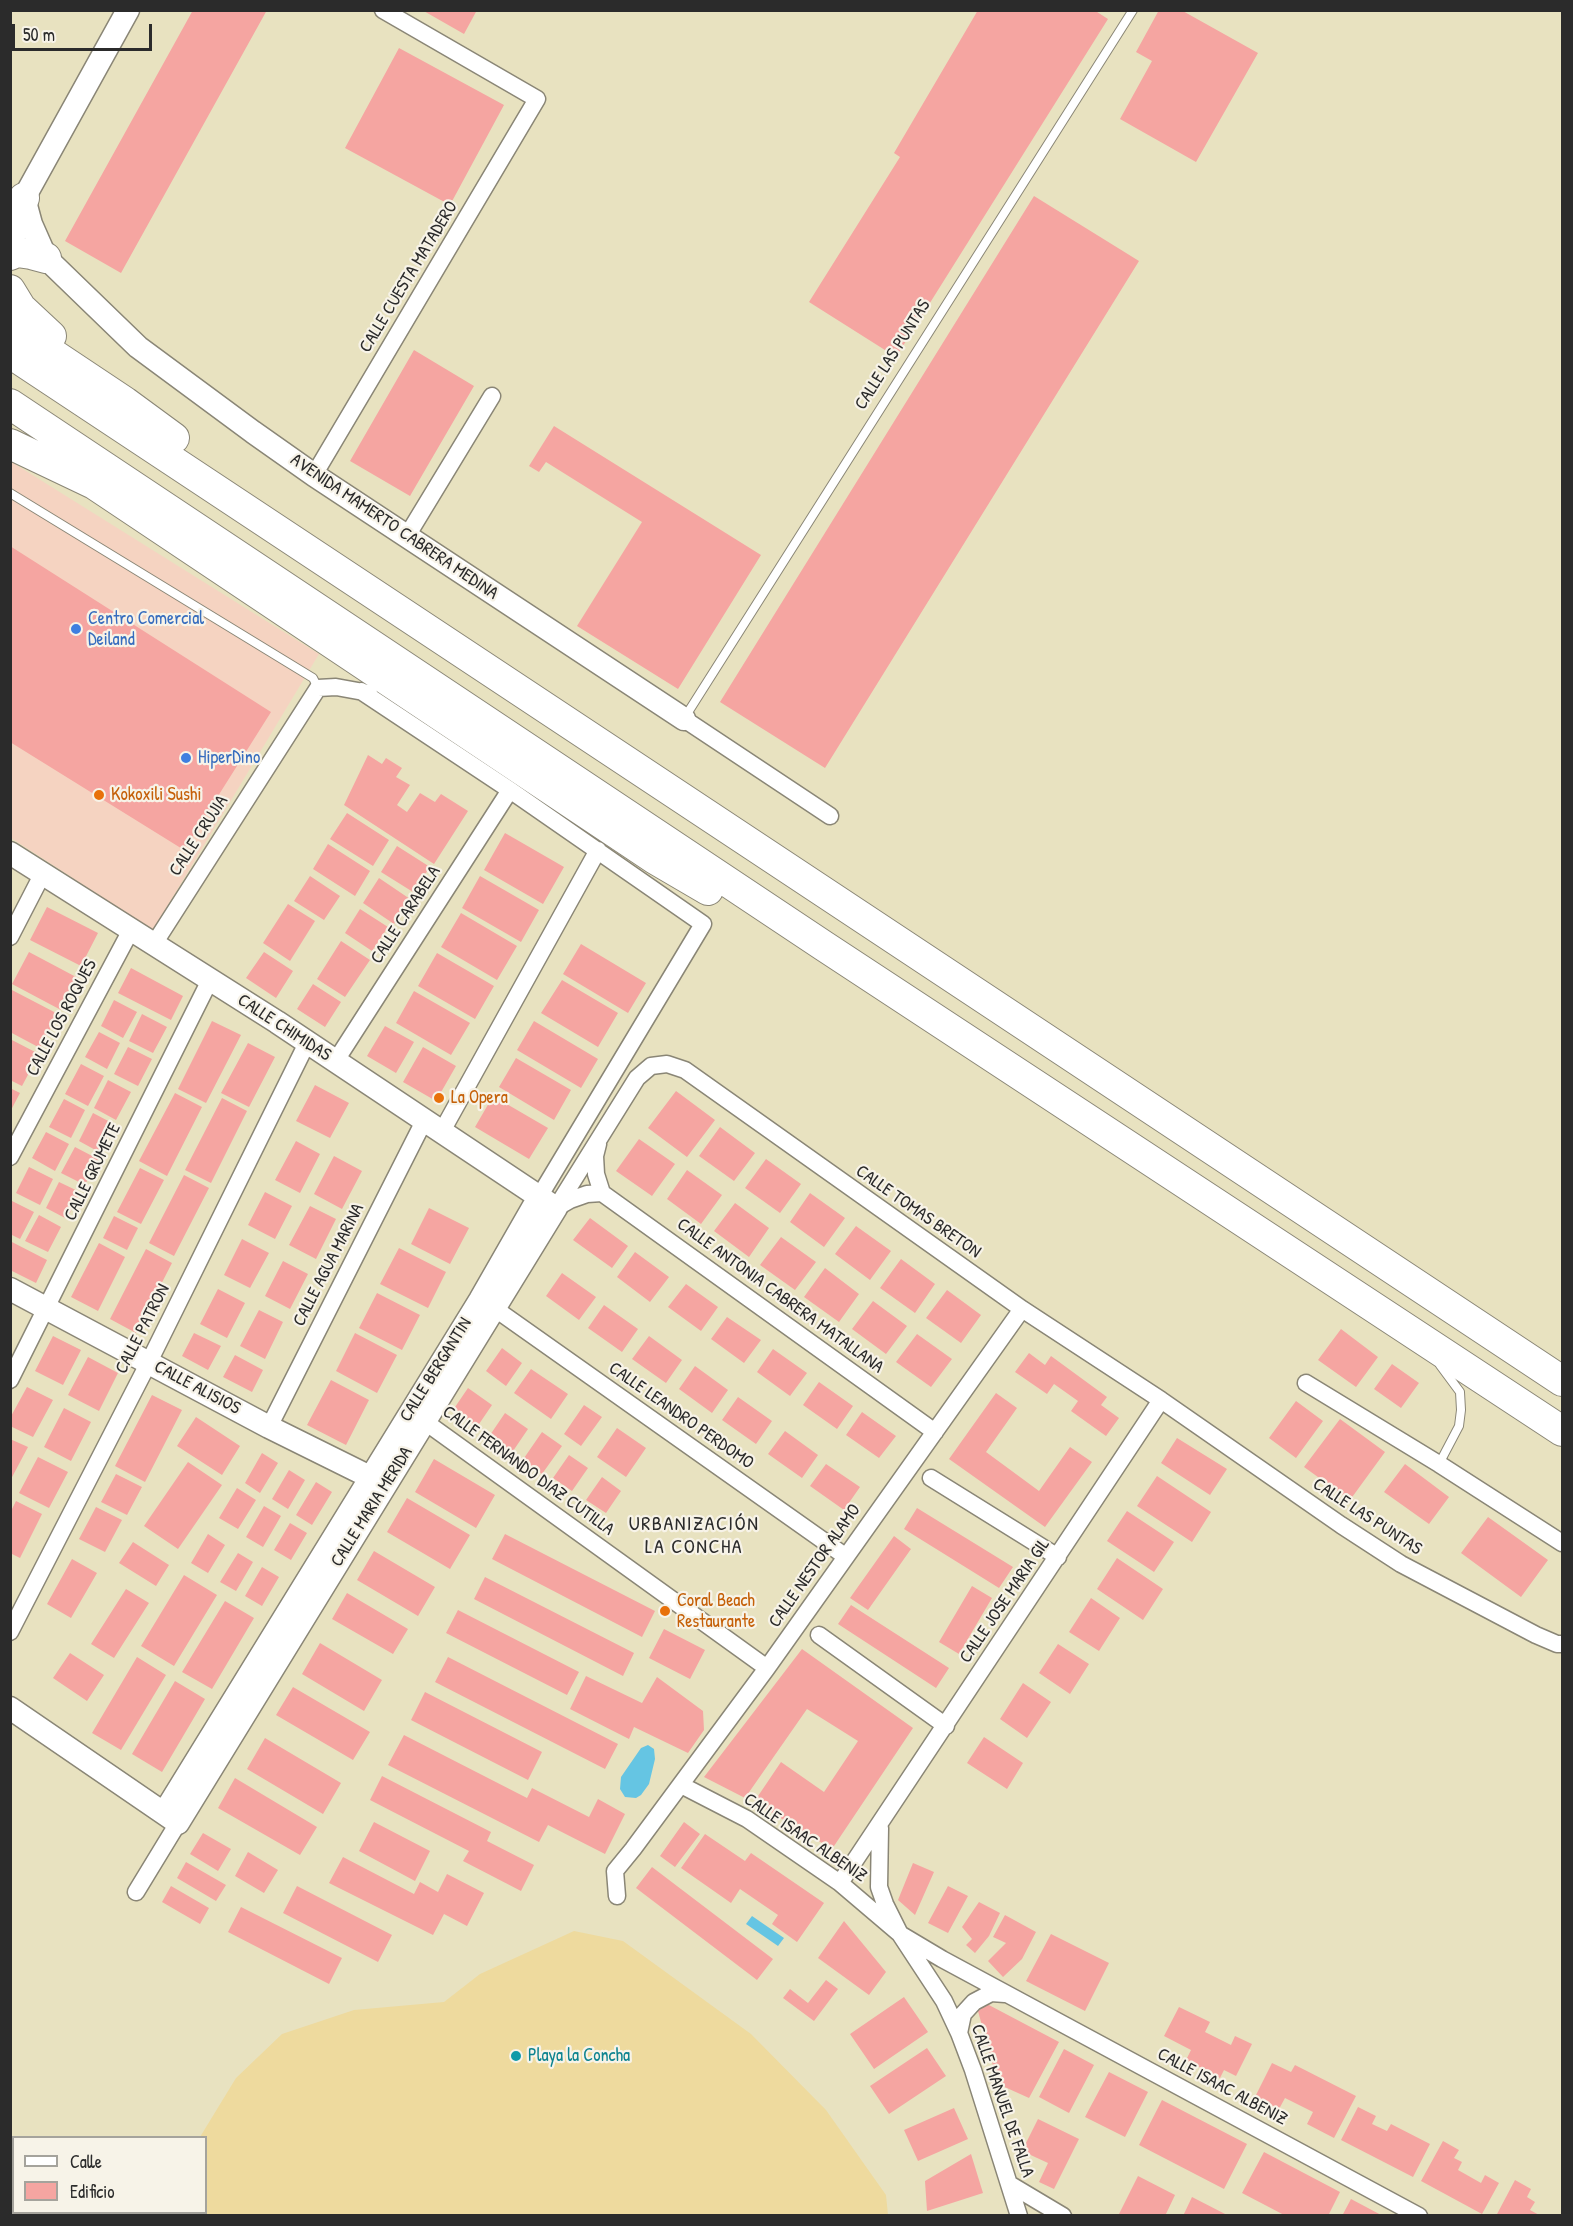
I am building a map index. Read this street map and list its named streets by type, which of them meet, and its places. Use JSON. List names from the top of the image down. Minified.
{"streets":{"street":["CALLE CUESTA MATADERO","CALLE LAS PUNTAS","AVENIDA MAMERTO CABRERA MEDINA","CALLE CRUJIA","CALLE CARABELA","CALLE LOS ROQUES","CALLE CHIMIDAS","CALLE GRUMETE","CALLE TOMAS BRETON","CALLE AGUA MARINA","CALLE ANTONIA CABRERA MATALLANA","CALLE PATRON","CALLE BERGANTIN","CALLE ALISIOS","CALLE LEANDRO PERDOMO","CALLE FERNANDO DIAZ CUTILLA","CALLE NESTOR ALAMO","CALLE JOSE MARIA GIL","CALLE ISAAC ALBENIZ","CALLE MANUEL DE FALLA"]},"crossings":[["CALLE CUESTA MATADERO","AVENIDA MAMERTO CABRERA MEDINA"],["CALLE LAS PUNTAS","AVENIDA MAMERTO CABRERA MEDINA"],["CALLE LAS PUNTAS","CALLE TOMAS BRETON"],["CALLE LAS PUNTAS","CALLE JOSE MARIA GIL"],["CALLE CRUJIA","CALLE CHIMIDAS"],["CALLE CARABELA","CALLE CHIMIDAS"],["CALLE LOS ROQUES","CALLE CHIMIDAS"],["CALLE CHIMIDAS","CALLE GRUMETE"],["CALLE CHIMIDAS","CALLE AGUA MARINA"],["CALLE CHIMIDAS","CALLE PATRON"],["CALLE CHIMIDAS","CALLE BERGANTIN"],["CALLE GRUMETE","CALLE ALISIOS"],["CALLE TOMAS BRETON","CALLE NESTOR ALAMO"],["CALLE TOMAS BRETON","CALLE JOSE MARIA GIL"],["CALLE AGUA MARINA","CALLE BERGANTIN"],["CALLE AGUA MARINA","CALLE ALISIOS"],["CALLE ANTONIA CABRERA MATALLANA","CALLE NESTOR ALAMO"],["CALLE PATRON","CALLE ALISIOS"],["CALLE BERGANTIN","CALLE ALISIOS"],["CALLE BERGANTIN","CALLE FERNANDO DIAZ CUTILLA"],["CALLE LEANDRO PERDOMO","CALLE NESTOR ALAMO"],["CALLE FERNANDO DIAZ CUTILLA","CALLE NESTOR ALAMO"],["CALLE NESTOR ALAMO","CALLE ISAAC ALBENIZ"],["CALLE JOSE MARIA GIL","CALLE ISAAC ALBENIZ"],["CALLE ISAAC ALBENIZ","CALLE MANUEL DE FALLA"]],"districts":["URBANIZACIÓN LA CONCHA"],"places":["Centro Comercial Deiland","HiperDino","Kokoxili Sushi","La Opera","Coral Beach Restaurante","Playa la Concha"],"legend":["Calle","Edificio"],"scale_bar":"50 m"}
